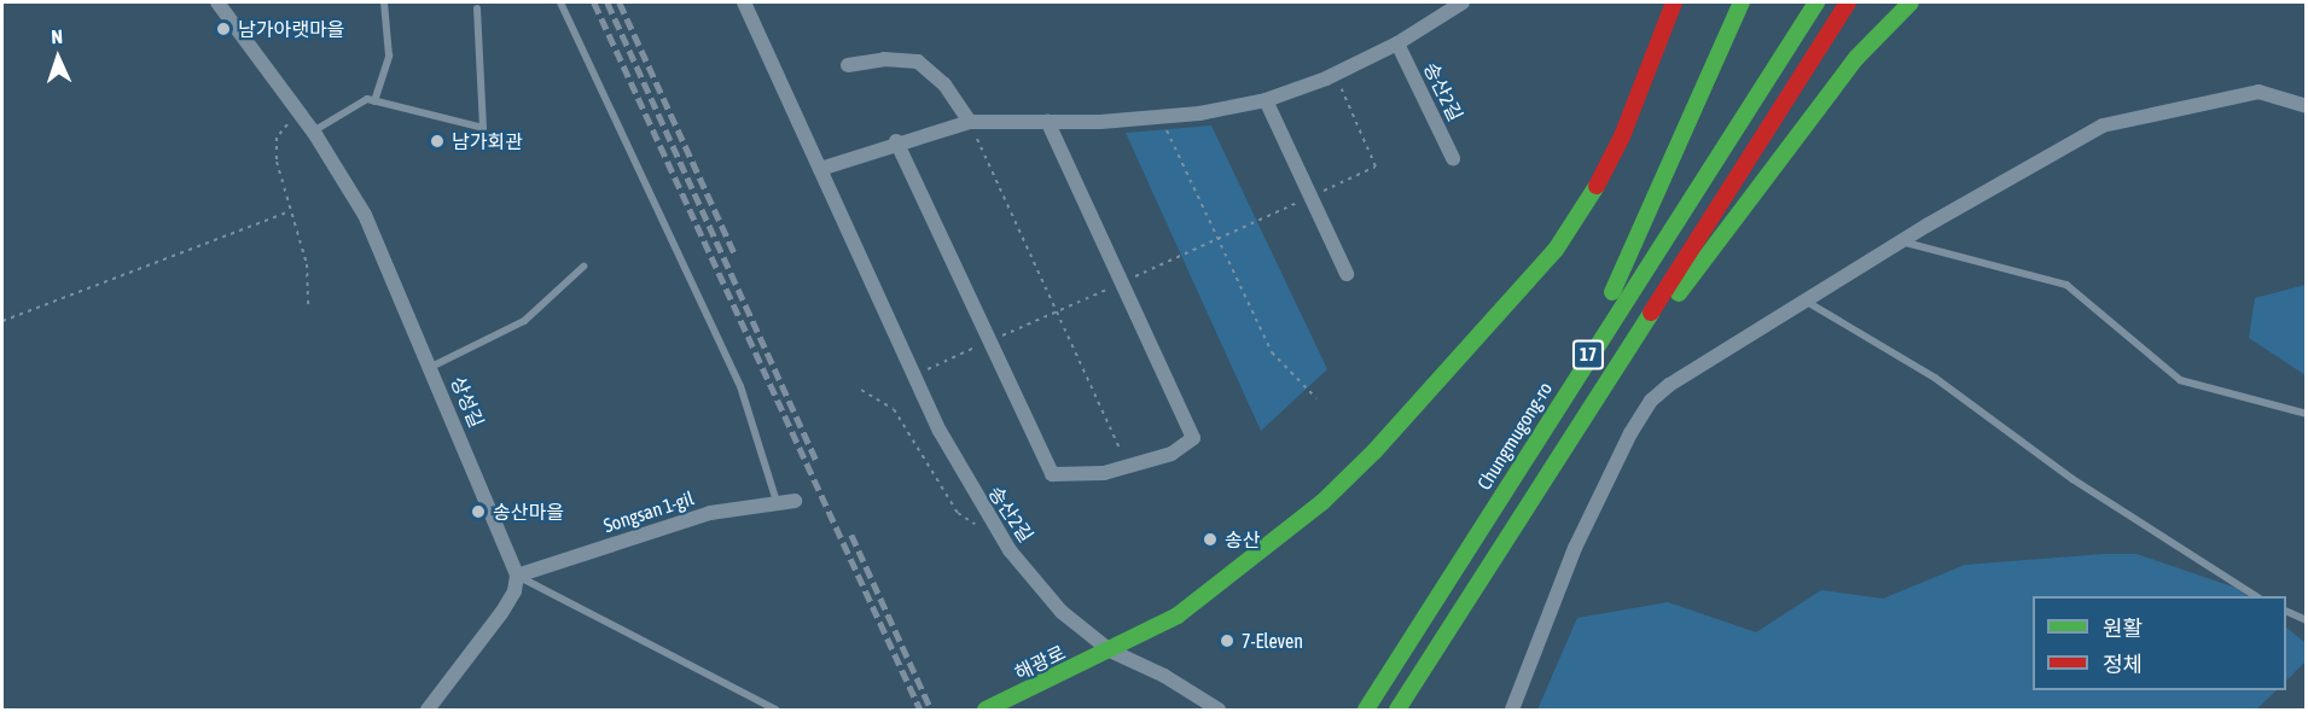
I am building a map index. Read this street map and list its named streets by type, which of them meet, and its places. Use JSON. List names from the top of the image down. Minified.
{"streets":{"main road":["17","Chungmugong-ro","해광로"],"street":["송산2길","상성길","Songsan 1-gil"]},"crossings":[["송산2길","해광로"],["상성길","Songsan 1-gil"]],"places":["남가아랫마을","남가회관","송산마을","송산","7-Eleven"],"legend":["원활","정체"],"north":"top"}
